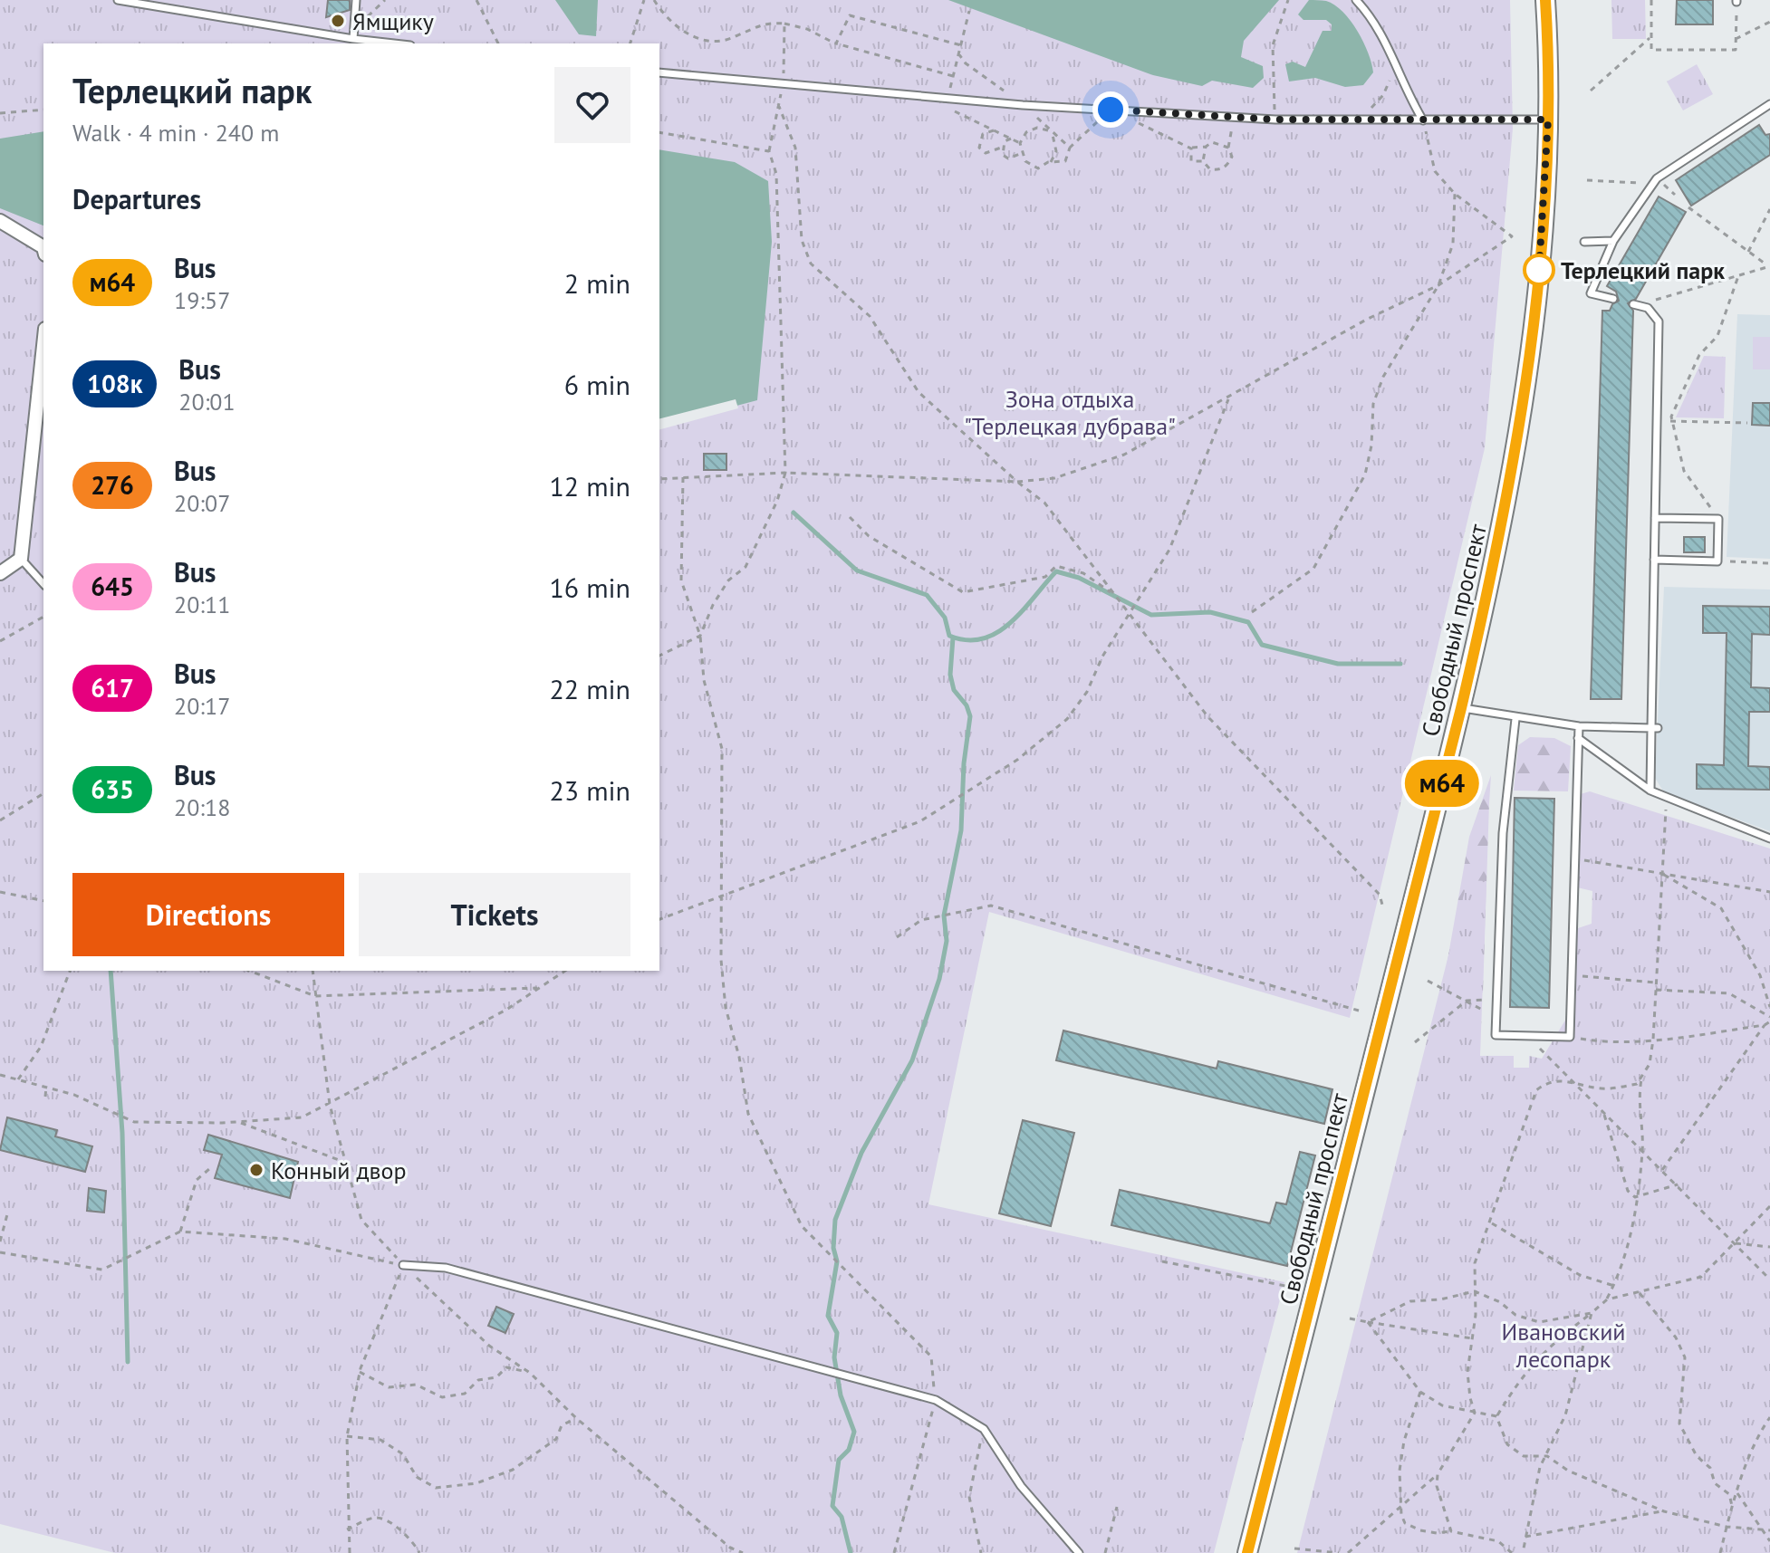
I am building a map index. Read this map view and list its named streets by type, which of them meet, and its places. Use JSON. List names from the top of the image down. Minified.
{"streets":{"main road":["Свободный проспект"]},"parks":["Зона отдыха \"Терлецкая дубрава\"","Ивановский лесопарк"],"places":["Ямщику","Терлецкий парк","Конный двор"],"lines":["bus line м64"],"page":{"on_map":"м64","heading":[["Терлецкий парк","Walk · 4 min · 240 m"],"Departures"],"list":[{"mark":"м64","name":"Bus","note":"19:57","value":"2 min"},{"mark":"108к","name":"Bus","note":"20:01","value":"6 min"},{"mark":"276","name":"Bus","note":"20:07","value":"12 min"},{"mark":"645","name":"Bus","note":"20:11","value":"16 min"},{"mark":"617","name":"Bus","note":"20:17","value":"22 min"},{"mark":"635","name":"Bus","note":"20:18","value":"23 min"}],"buttons":["Directions","Tickets"]}}
